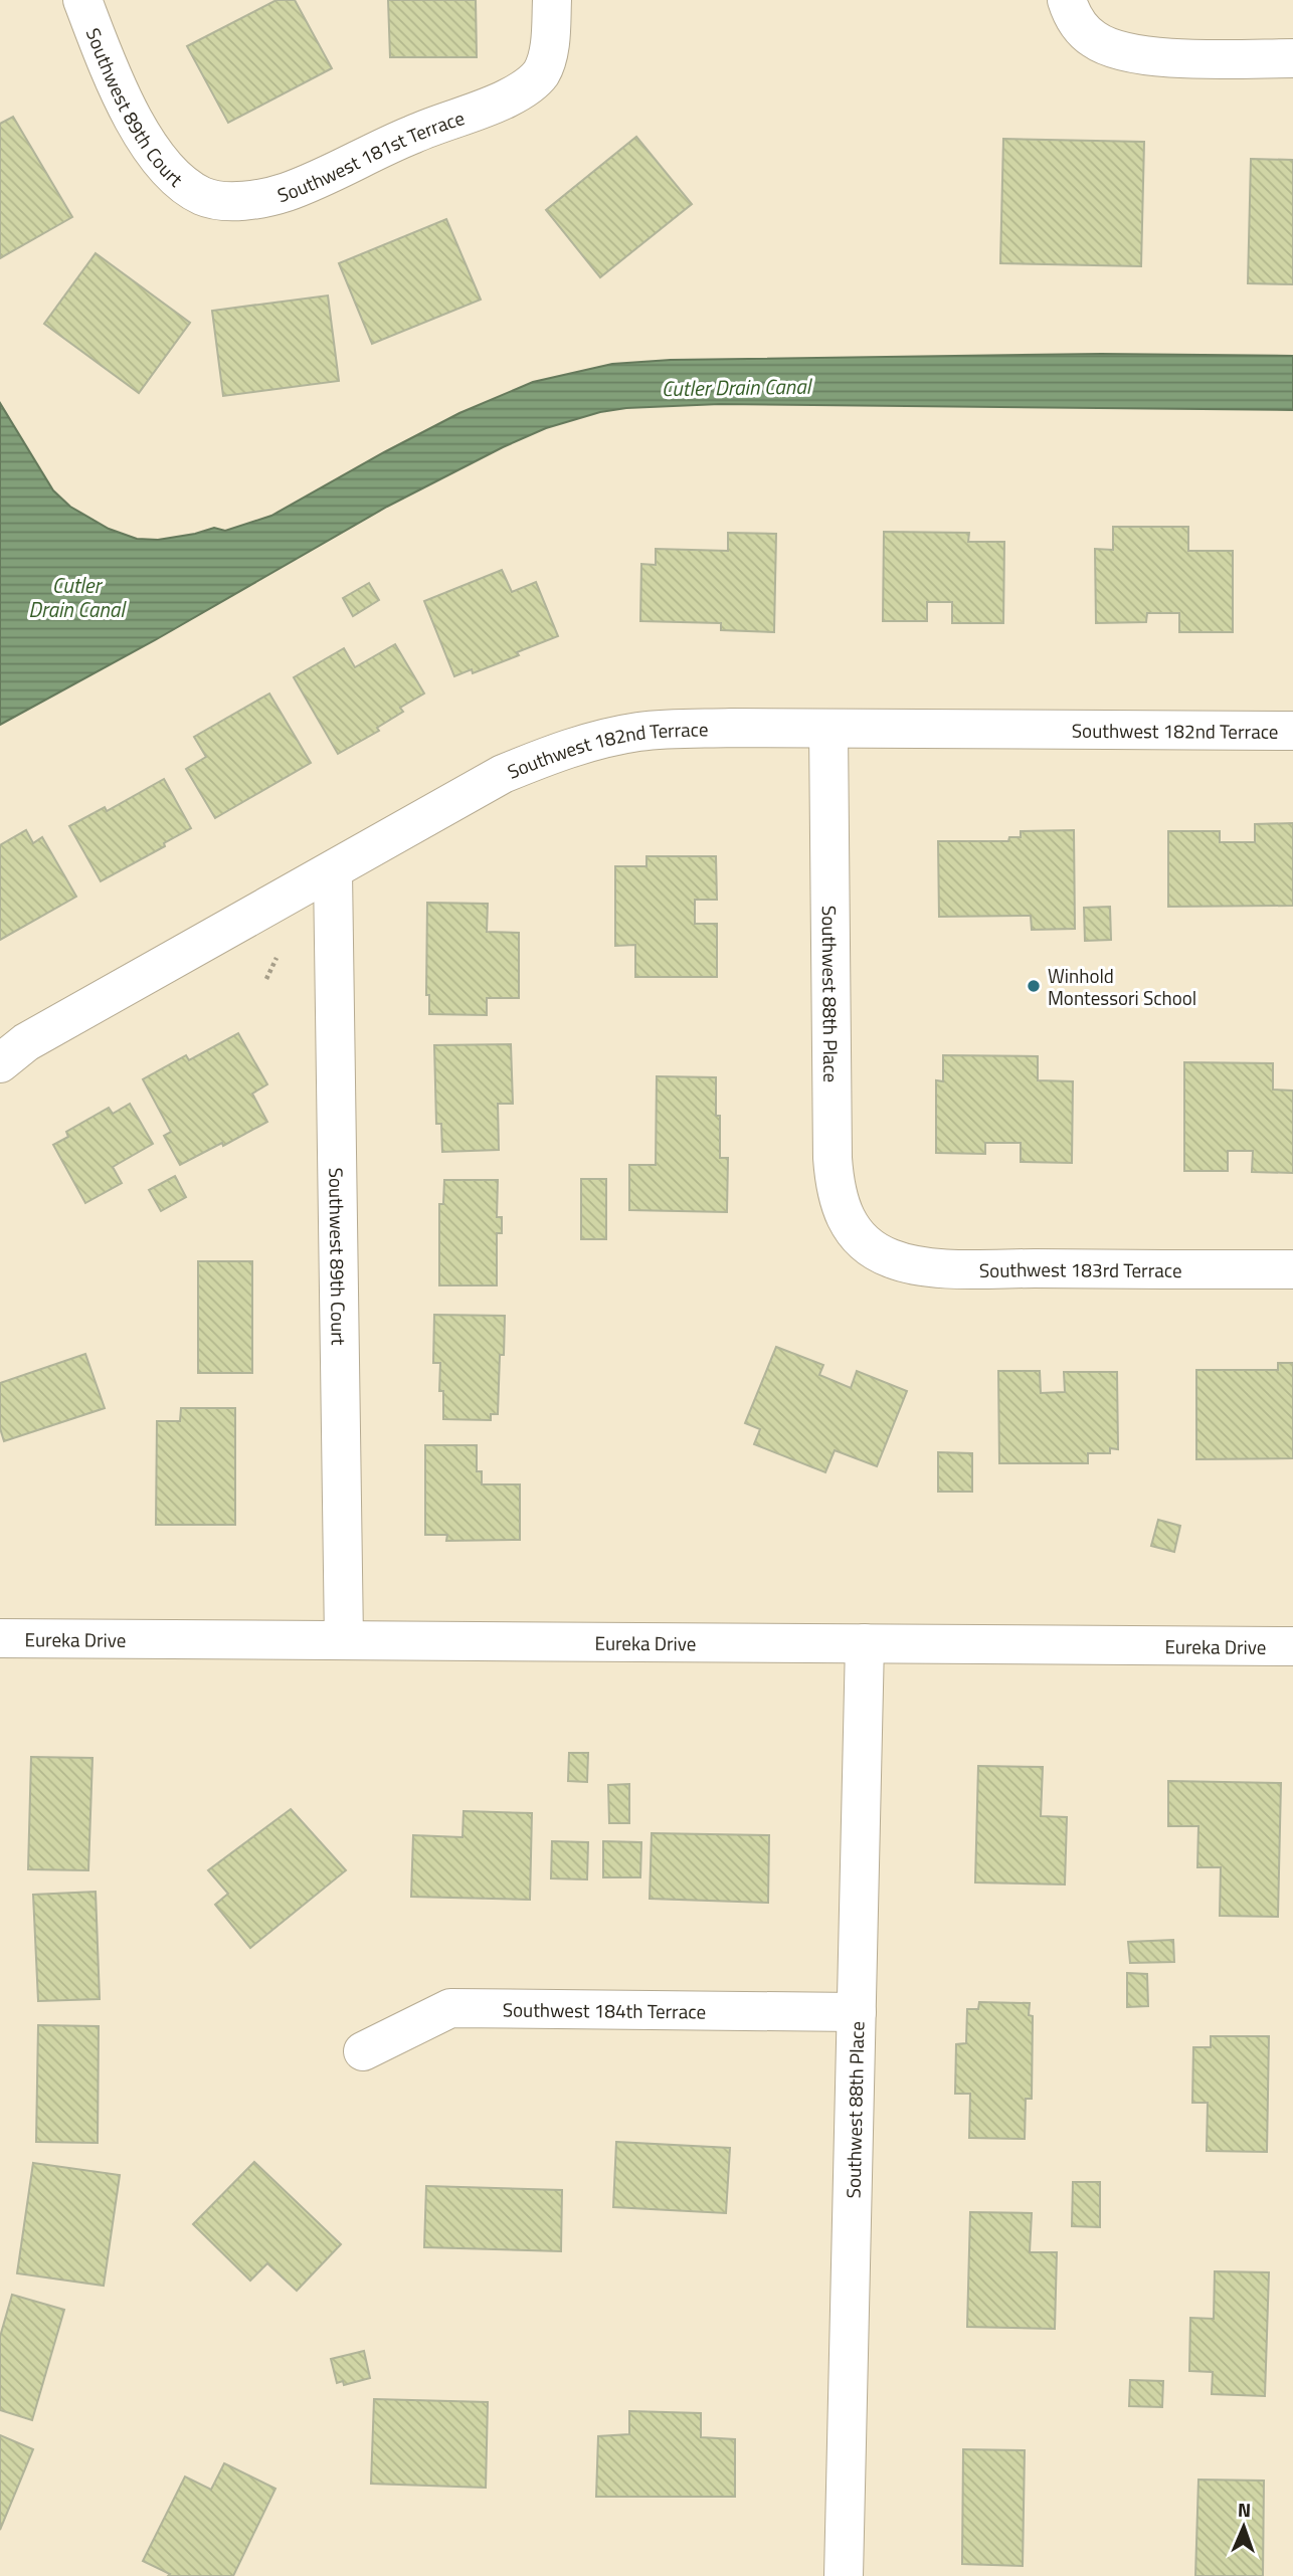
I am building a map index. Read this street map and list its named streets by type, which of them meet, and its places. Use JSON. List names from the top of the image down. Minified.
{"streets":{"street":["Southwest 89th Court","Southwest 181st Terrace","Southwest 182nd Terrace","Southwest 88th Place","Southwest 183rd Terrace","Eureka Drive","Southwest 184th Terrace"]},"crossings":[["Southwest 89th Court","Southwest 181st Terrace"],["Southwest 89th Court","Southwest 182nd Terrace"],["Southwest 89th Court","Eureka Drive"],["Southwest 182nd Terrace","Southwest 88th Place"],["Southwest 88th Place","Southwest 183rd Terrace"],["Southwest 88th Place","Eureka Drive"],["Southwest 88th Place","Southwest 184th Terrace"]],"water":["Cutler Drain Canal"],"places":["Winhold Montessori School"],"north":"top"}
